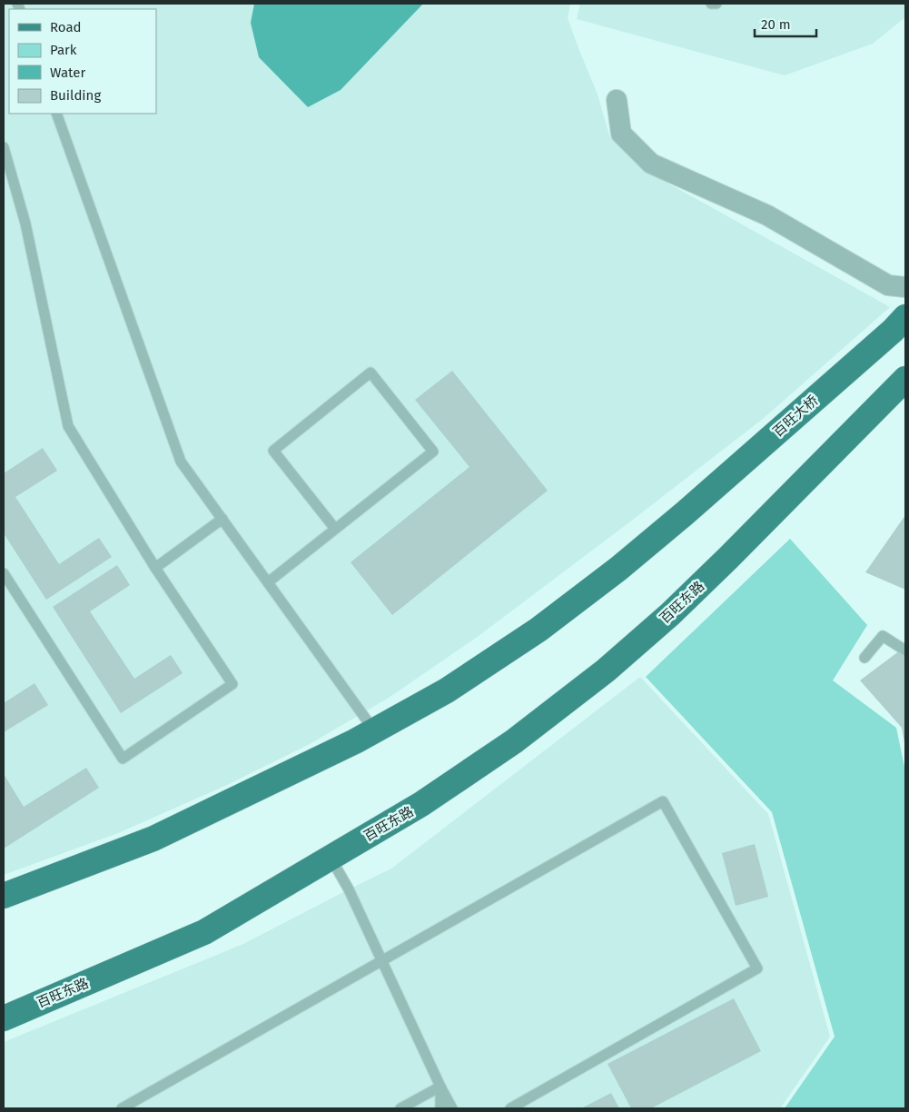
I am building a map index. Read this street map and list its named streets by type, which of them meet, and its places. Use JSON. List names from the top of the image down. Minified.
{"streets":{"main road":["百旺大桥","百旺东路"]},"legend":["Road","Park","Water","Building"],"scale_bar":"20 m"}
